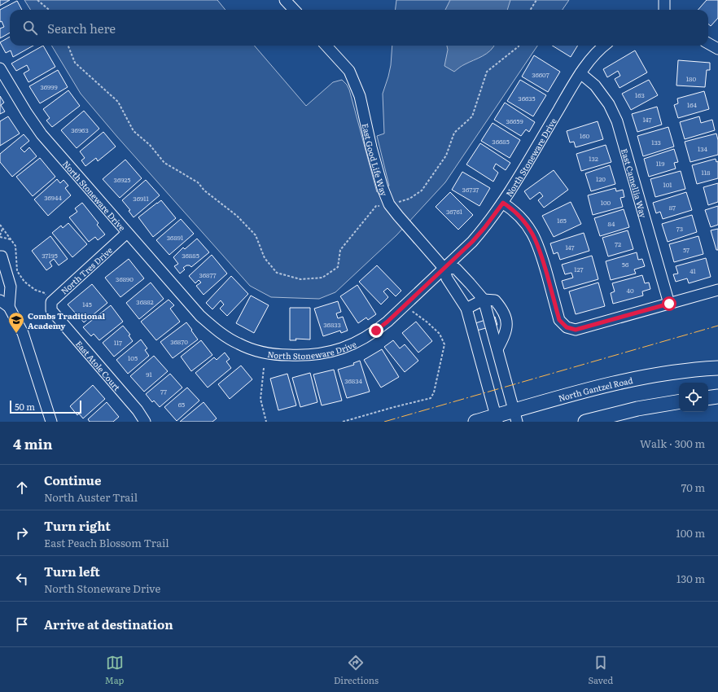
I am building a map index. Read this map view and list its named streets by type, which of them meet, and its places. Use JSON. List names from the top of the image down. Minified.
{"streets":{"main road":["North Gantzel Road"],"street":["North Stoneware Drive","East Good Life Way","East Camellia Way","North Tres Drive","East Atole Court"]},"crossings":[["North Stoneware Drive","East Good Life Way"],["North Stoneware Drive","East Camellia Way"],["North Stoneware Drive","North Tres Drive"],["East Good Life Way","North Gantzel Road"],["North Tres Drive","East Atole Court"]],"places":{"school or university":["Combs Traditional Academy"]},"house_numbers":["36607","180","36999","163","36635","164","147","36659","36963","160","36685","133","134","132","119","118","120","36925","101","36737","36944","36911","100","87","36761","165","84","73","36891","72","147","57","37195","36885","56","127","41","36877","36890","40","36882","145","36833","36870","117","105","91","36834","77","65"],"scale_bar":"50 m","page":{"search":"Search here","scale":"50 m","heading":["4 min","Walk · 300 m"],"list":[["Continue","North Auster Trail","70 m"],["Turn right","East Peach Blossom Trail","100 m"],["Turn left","North Stoneware Drive","130 m"],"Arrive at destination"],"nav":["Map","Directions","Saved"]}}
